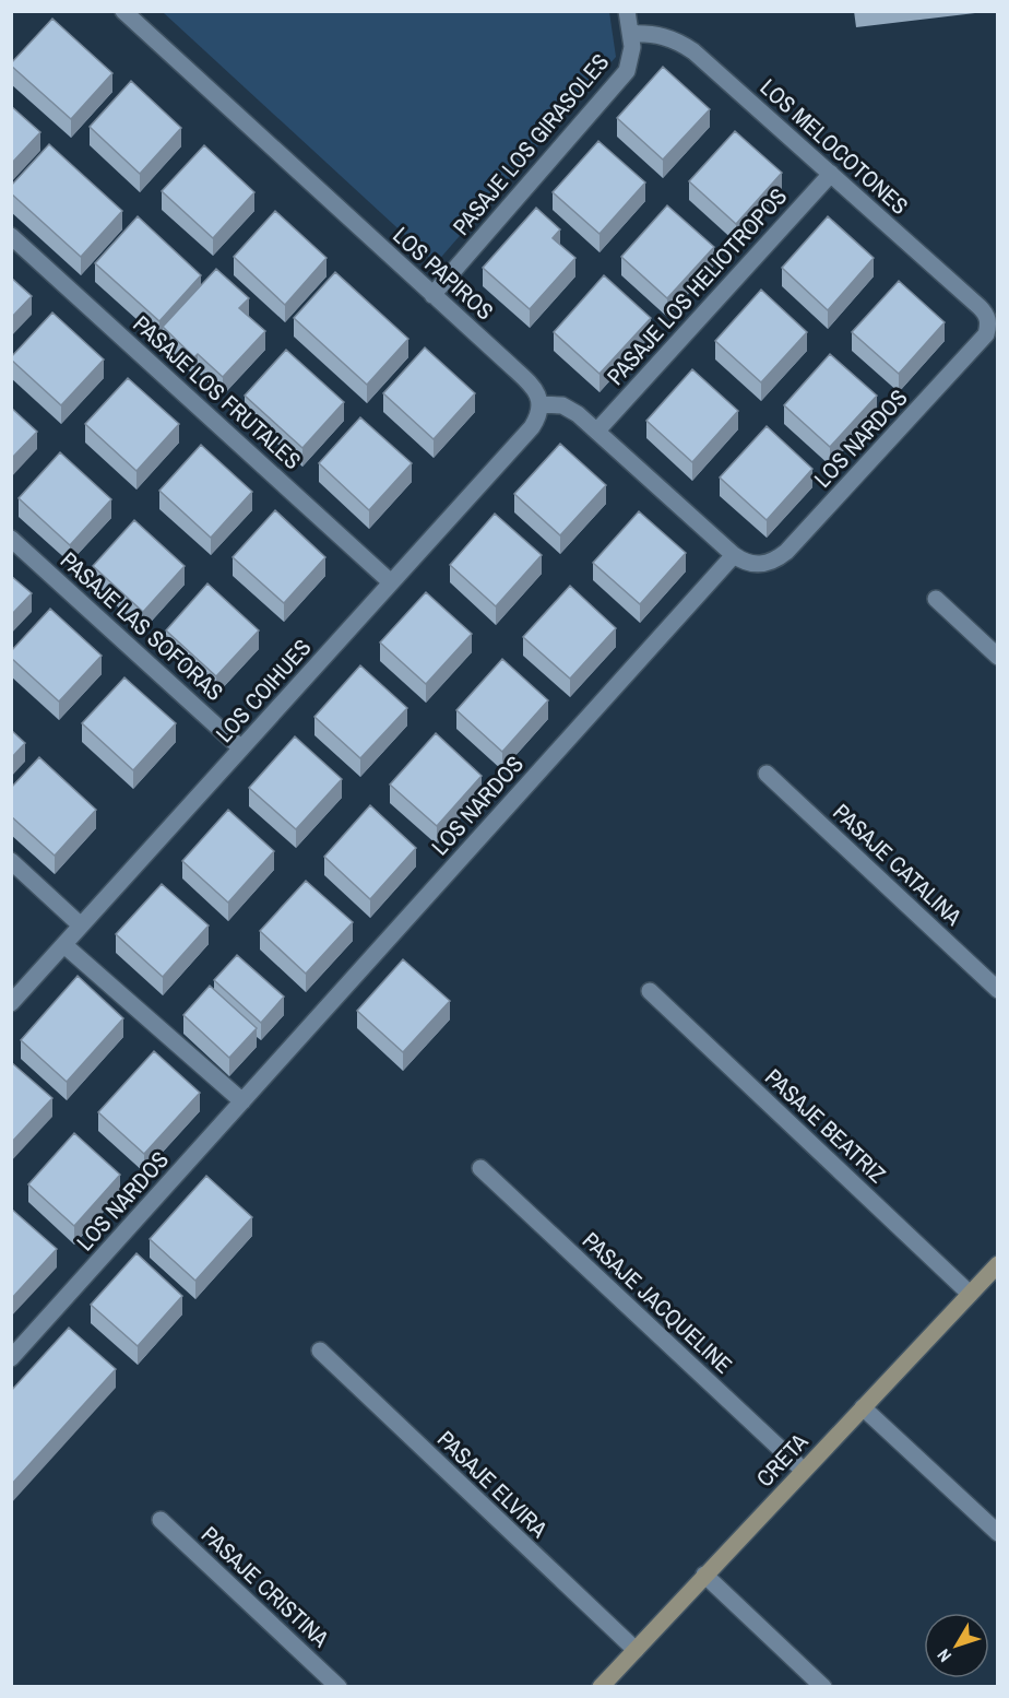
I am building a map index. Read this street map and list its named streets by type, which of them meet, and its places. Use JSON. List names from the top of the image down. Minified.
{"streets":{"street":["PASAJE LOS GIRASOLES","LOS MELOCOTONES","LOS PAPIROS","PASAJE LOS HELIOTROPOS","PASAJE LOS FRUTALES","LOS NARDOS","PASAJE LAS SOFORAS","LOS COIHUES","PASAJE CATALINA","PASAJE BEATRIZ","PASAJE JACQUELINE","CRETA","PASAJE ELVIRA","PASAJE CRISTINA"]},"crossings":[["PASAJE LOS GIRASOLES","LOS MELOCOTONES"],["PASAJE LOS GIRASOLES","LOS PAPIROS"],["LOS MELOCOTONES","PASAJE LOS HELIOTROPOS"],["LOS MELOCOTONES","LOS NARDOS"],["LOS PAPIROS","LOS COIHUES"],["PASAJE LOS FRUTALES","LOS COIHUES"],["PASAJE LAS SOFORAS","LOS COIHUES"],["PASAJE BEATRIZ","CRETA"],["PASAJE JACQUELINE","CRETA"],["CRETA","PASAJE ELVIRA"]],"north":"bottom left"}
